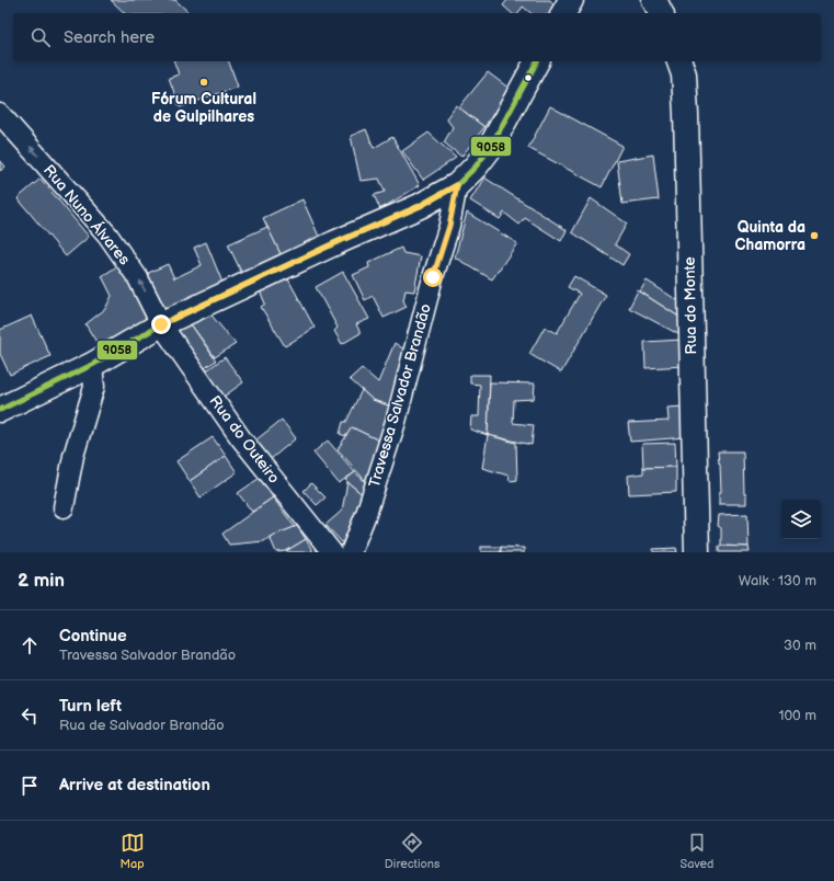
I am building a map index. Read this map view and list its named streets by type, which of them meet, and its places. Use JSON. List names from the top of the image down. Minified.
{"streets":{"main road":["Rua do Monte"],"street":["Rua Nuno Álvares","Travessa Salvador Brandão","Rua do Outeiro"]},"crossings":[["Rua Nuno Álvares","Rua do Outeiro"]],"one_way":["Rua Nuno Álvares"],"places":["Fórum Cultural de Gulpilhares","Quinta da Chamorra"],"lines":["transit line 9058"],"page":{"search":"Search here","heading":["2 min","Walk · 130 m"],"list":[["Continue","Travessa Salvador Brandão","30 m"],["Turn left","Rua de Salvador Brandão","100 m"],"Arrive at destination"],"nav":["Map","Directions","Saved"]}}
